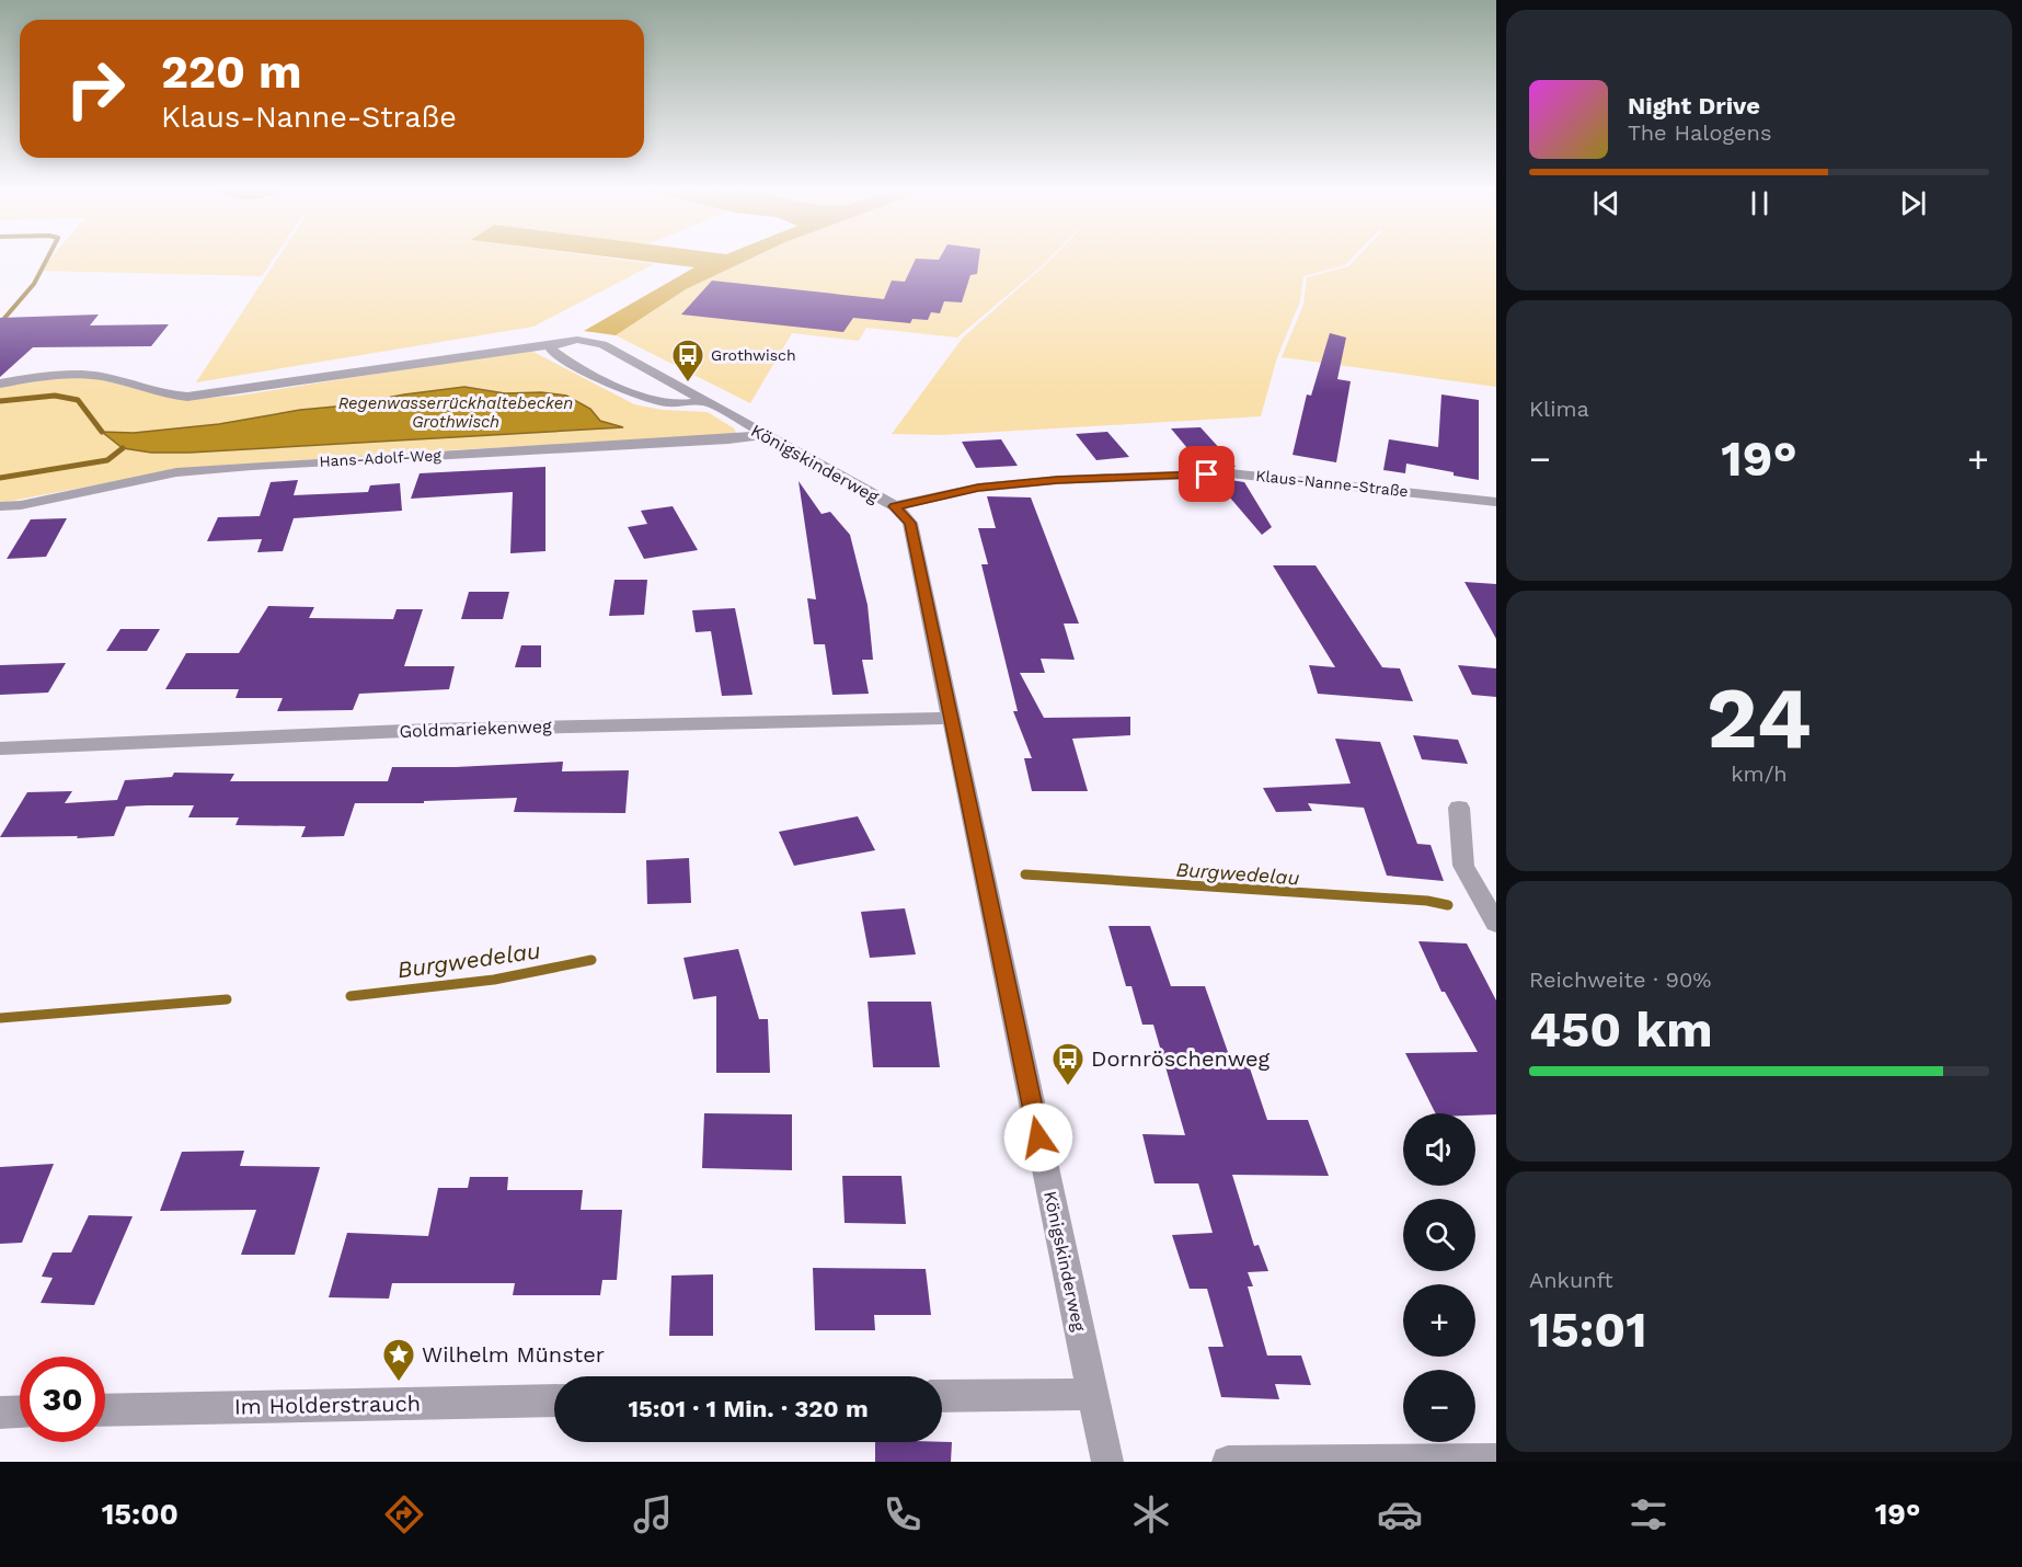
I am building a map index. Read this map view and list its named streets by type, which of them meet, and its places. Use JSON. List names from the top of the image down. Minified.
{"streets":{"street":["Hans-Adolf-Weg","Königskinderweg","Klaus-Nanne-Straße","Goldmariekenweg","Im Holderstrauch"]},"crossings":[["Hans-Adolf-Weg","Königskinderweg"],["Königskinderweg","Klaus-Nanne-Straße"],["Königskinderweg","Goldmariekenweg"]],"water":["Regenwasserrückhaltebecken Grothwisch","Burgwedelau"],"places":{"bus stop":["Grothwisch","Dornröschenweg"],"place":["Wilhelm Münster"]},"page":{"turn":["220 m","Klaus-Nanne-Straße"],"song":["Night Drive","The Halogens"],"tile":["Klima",["24","km/h"],["Reichweite · 90%","450 km"],["Ankunft","15:01"]],"heat":["−","19°","+"],"map_buttons":["+","−"],"limit":"30","trip":"15:01 · 1 Min. · 320 m","tabs":["15:00","19°"]}}
